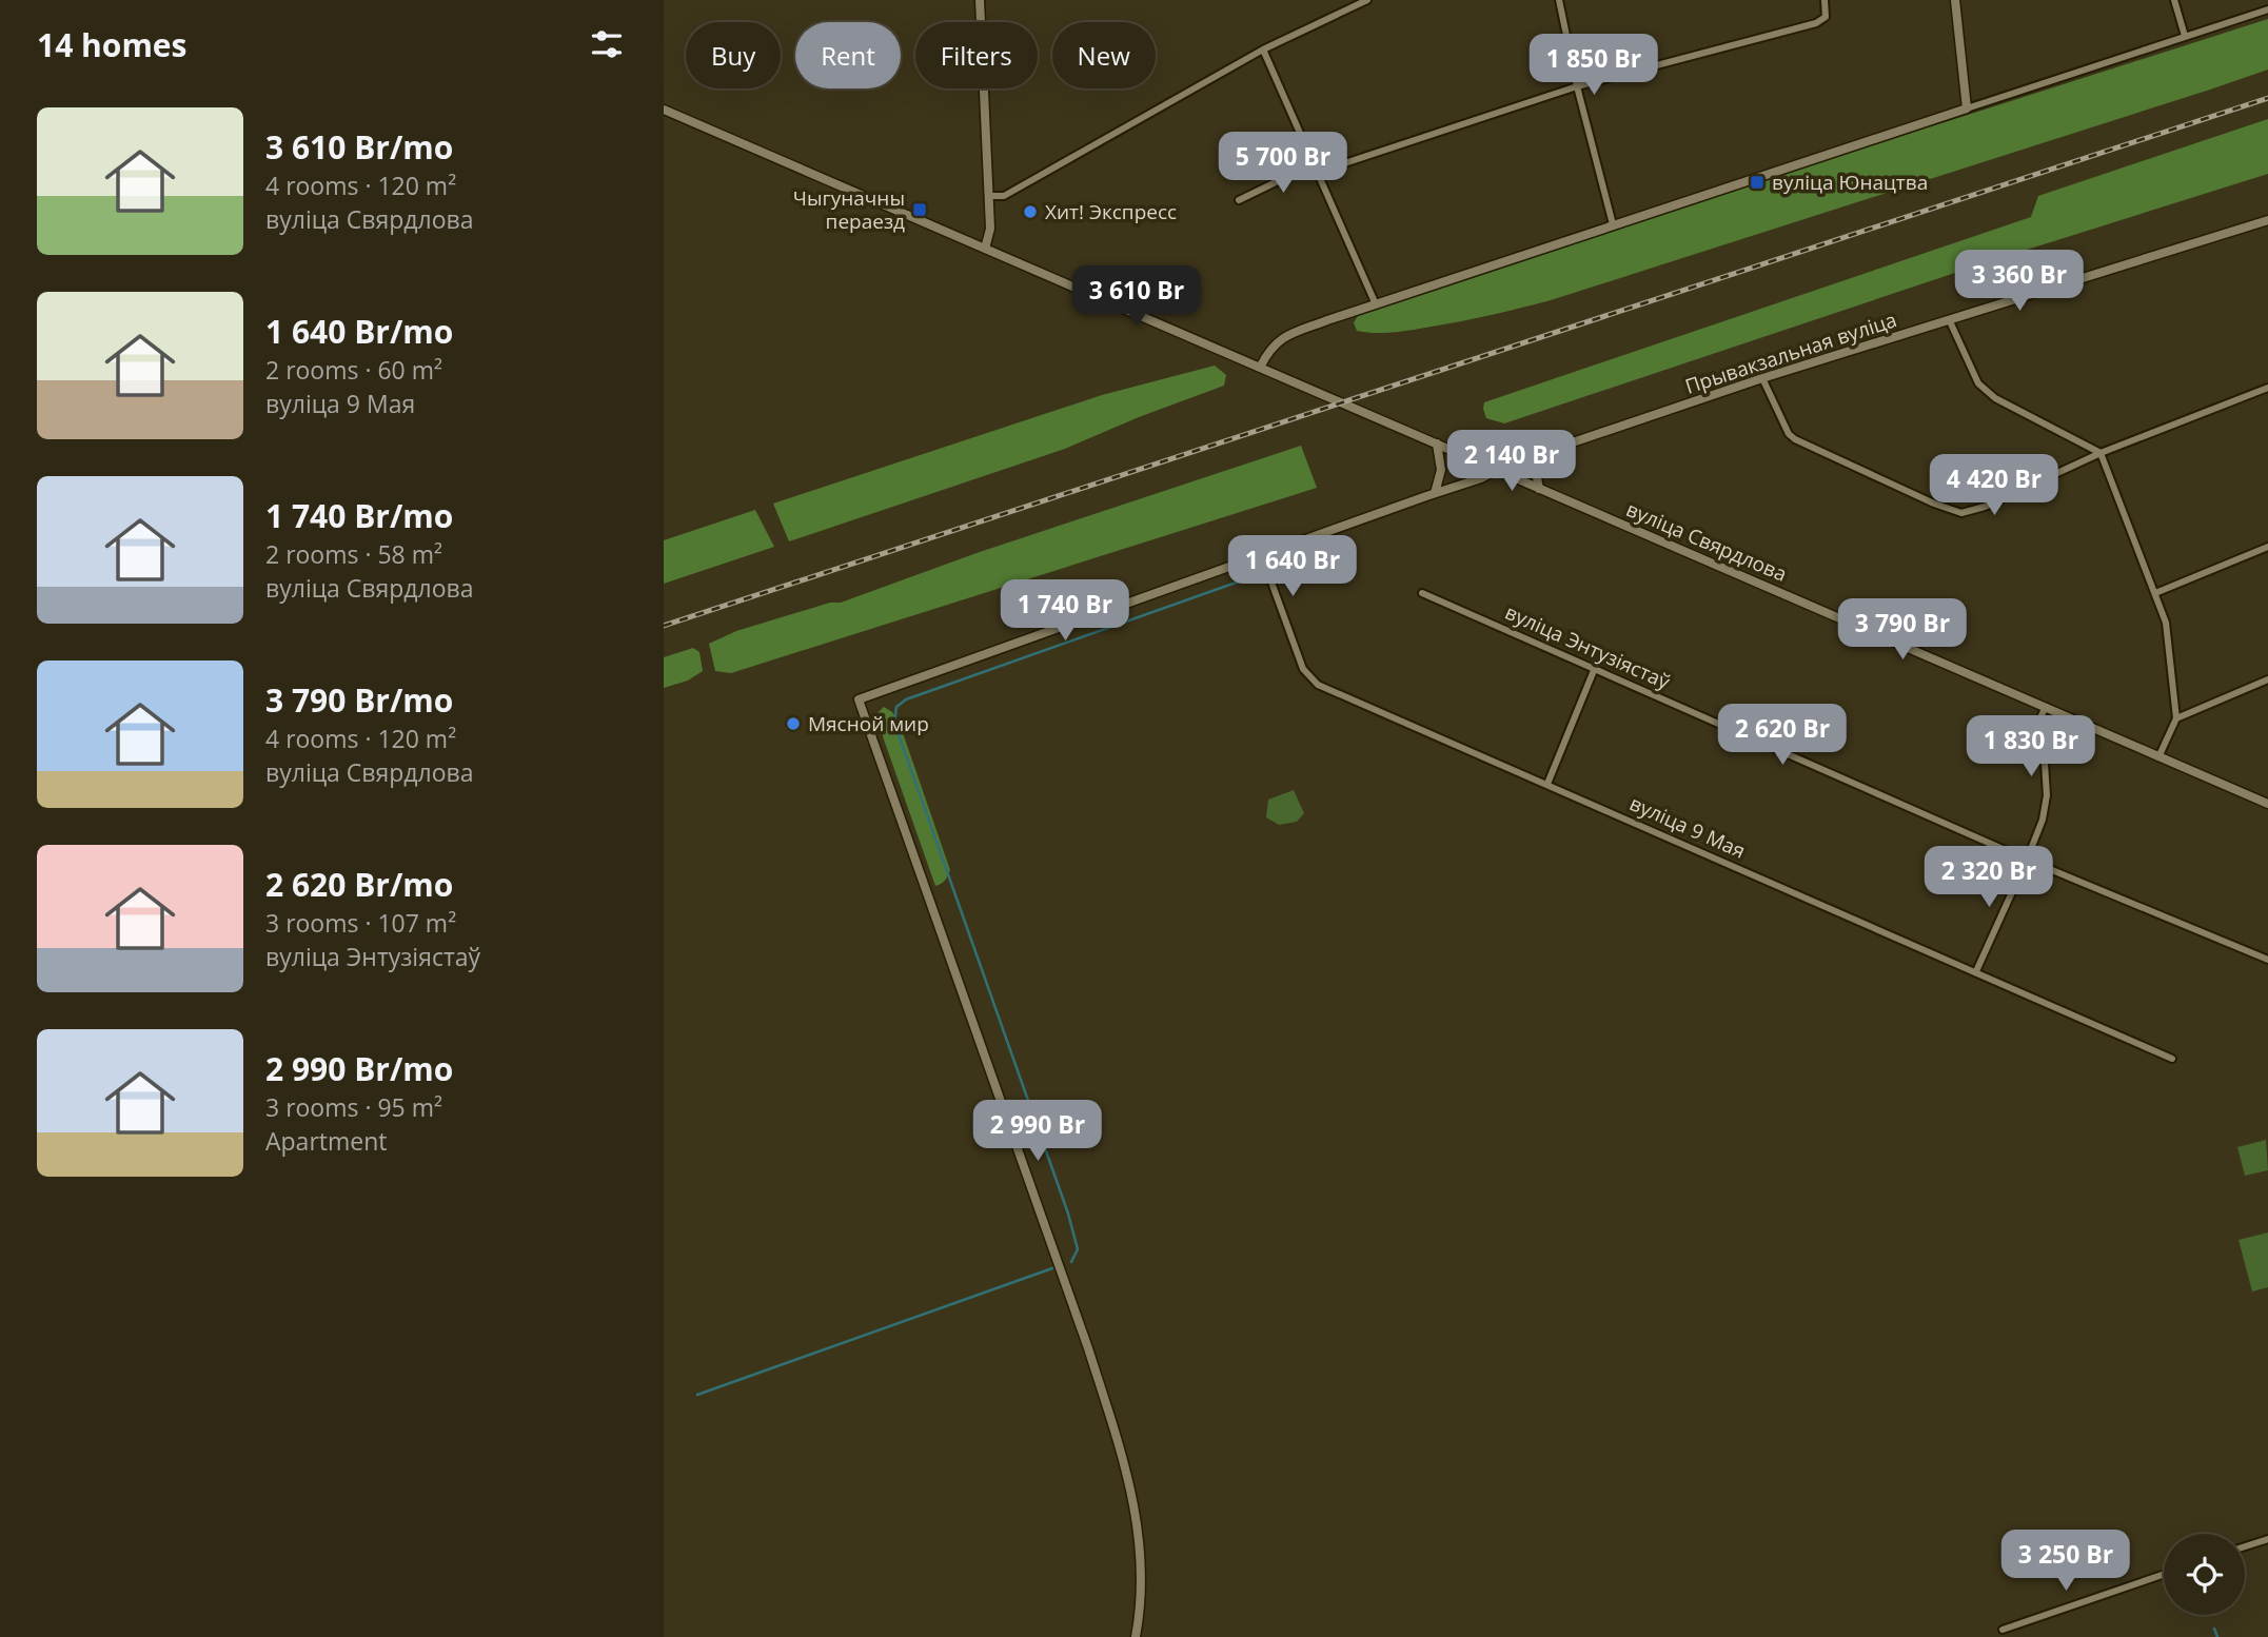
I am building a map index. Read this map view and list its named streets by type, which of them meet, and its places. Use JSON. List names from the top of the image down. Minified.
{"streets":{"street":["Прывакзальная вуліца","вуліца Свярдлова","вуліца Энтузіястаў","вуліца 9 Мая"]},"crossings":[["Прывакзальная вуліца","вуліца Свярдлова"]],"places":{"transit":["вуліца Юнацтва","Чыгуначны пераезд"],"other":["Хит! Экспресс","Мясной мир"]},"page":{"heading":"14 homes","chip":["Buy","Rent","Filters","New"],"price":["1 850 Br","5 700 Br","3 360 Br","3 610 Br","2 140 Br","4 420 Br","1 640 Br","1 740 Br","3 790 Br","2 620 Br","1 830 Br","2 320 Br","2 990 Br","3 250 Br"],"list":[{"name":"3 610 Br/mo","note":"4 rooms · 120 m² · вуліца Свярдлова"},{"name":"1 640 Br/mo","note":"2 rooms · 60 m² · вуліца 9 Мая"},{"name":"1 740 Br/mo","note":"2 rooms · 58 m² · вуліца Свярдлова"},{"name":"3 790 Br/mo","note":"4 rooms · 120 m² · вуліца Свярдлова"},{"name":"2 620 Br/mo","note":"3 rooms · 107 m² · вуліца Энтузіястаў"},{"name":"2 990 Br/mo","note":"3 rooms · 95 m² · Apartment"}]}}
